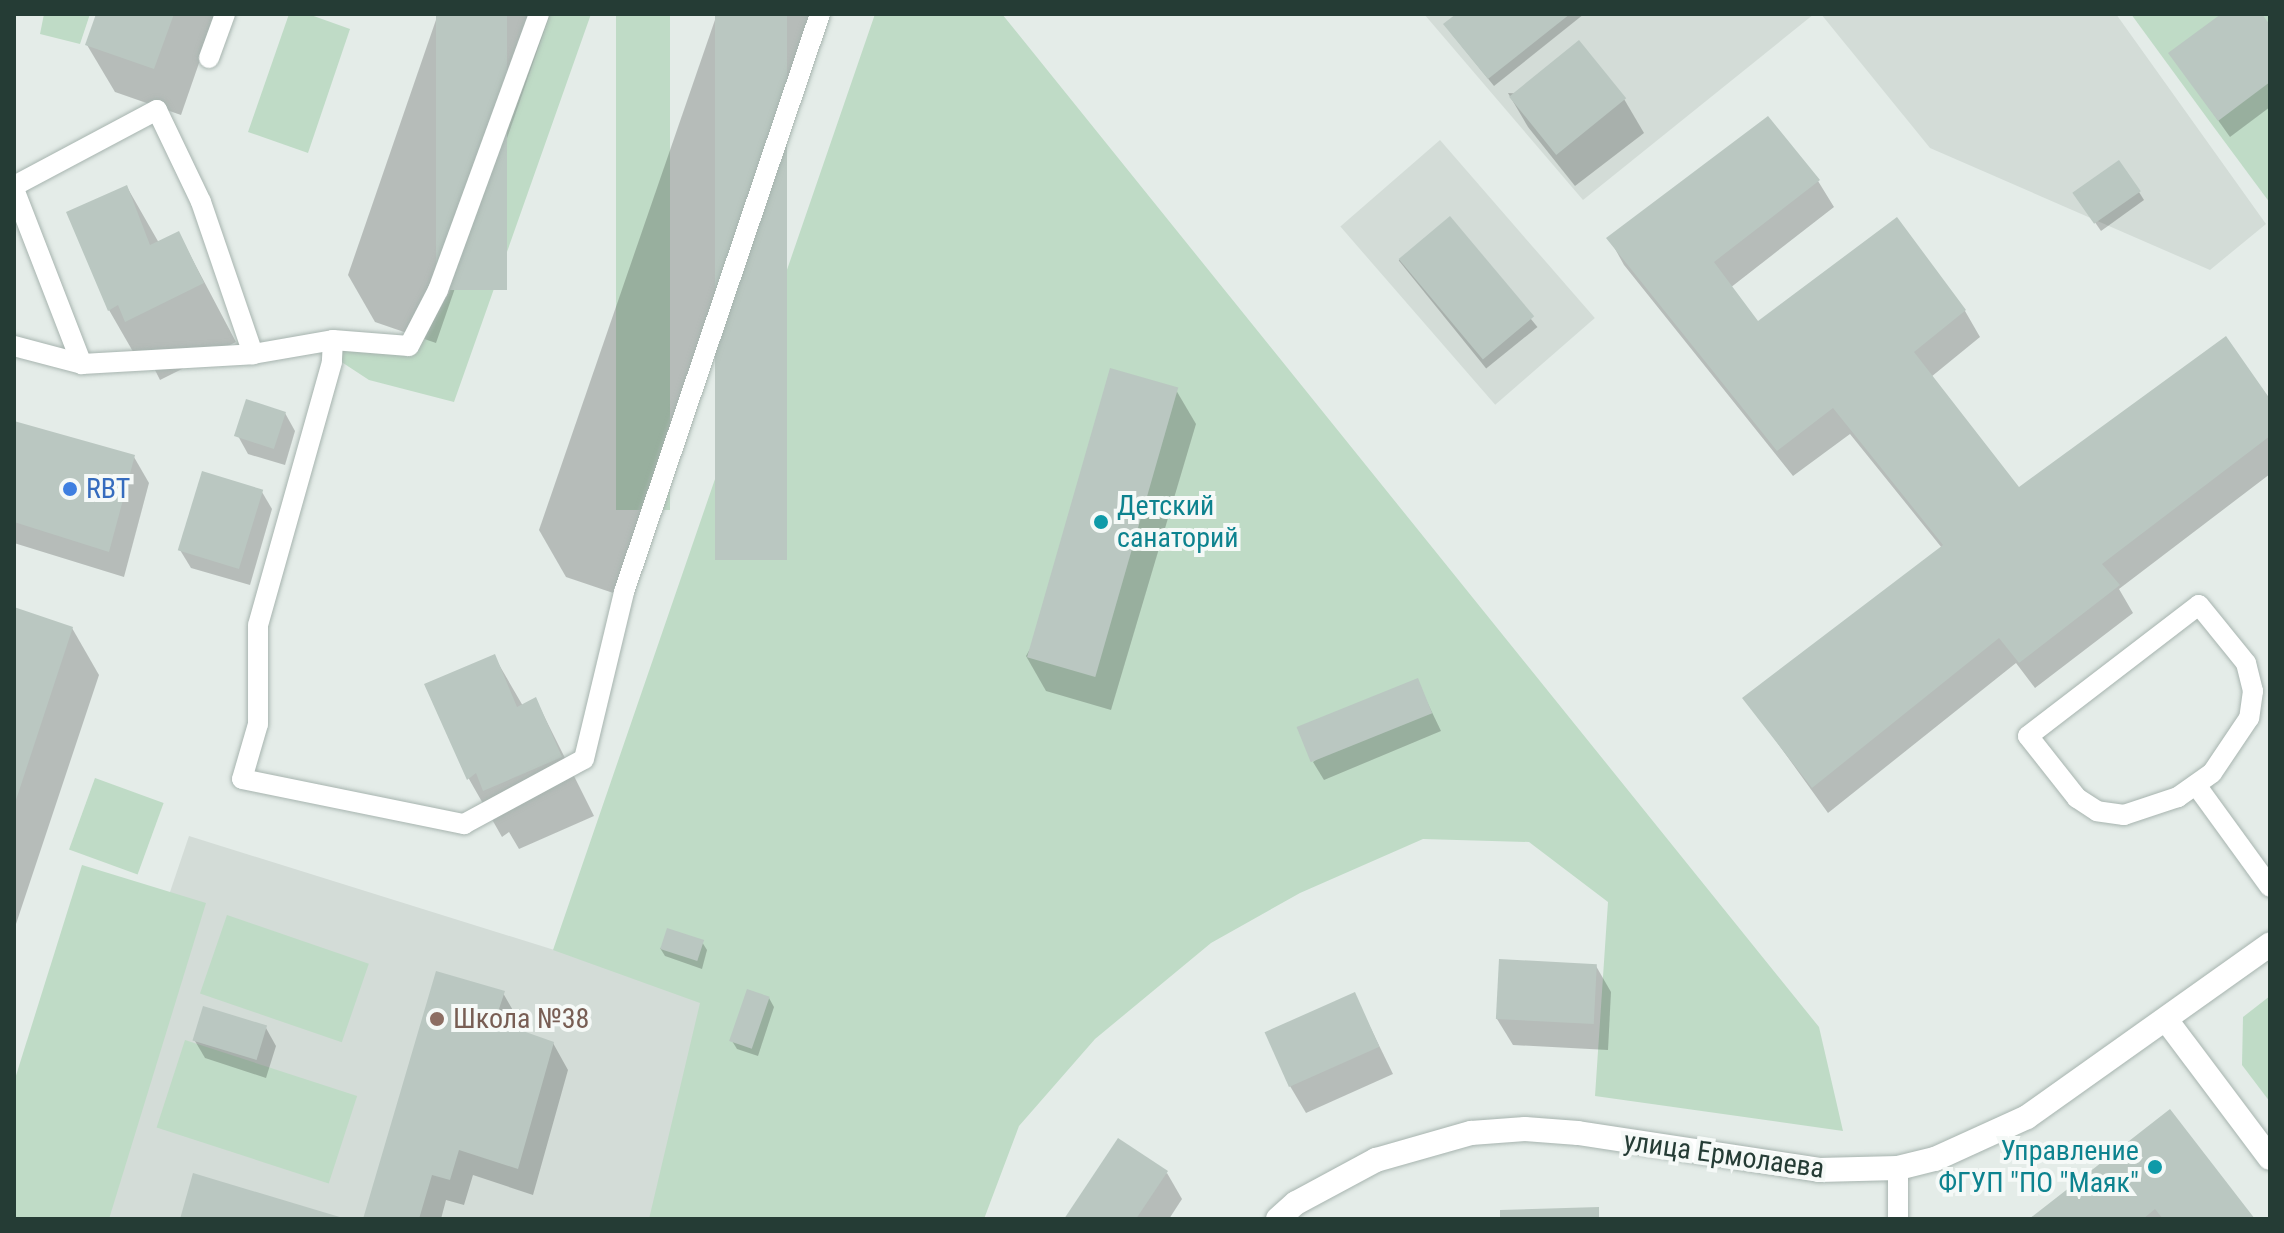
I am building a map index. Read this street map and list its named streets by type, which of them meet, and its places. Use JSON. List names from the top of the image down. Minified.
{"streets":{"street":["улица Ермолаева"]},"places":["RBT","Детский санаторий","Школа №38","Управление ФГУП \"ПО \"Маяк\""]}
